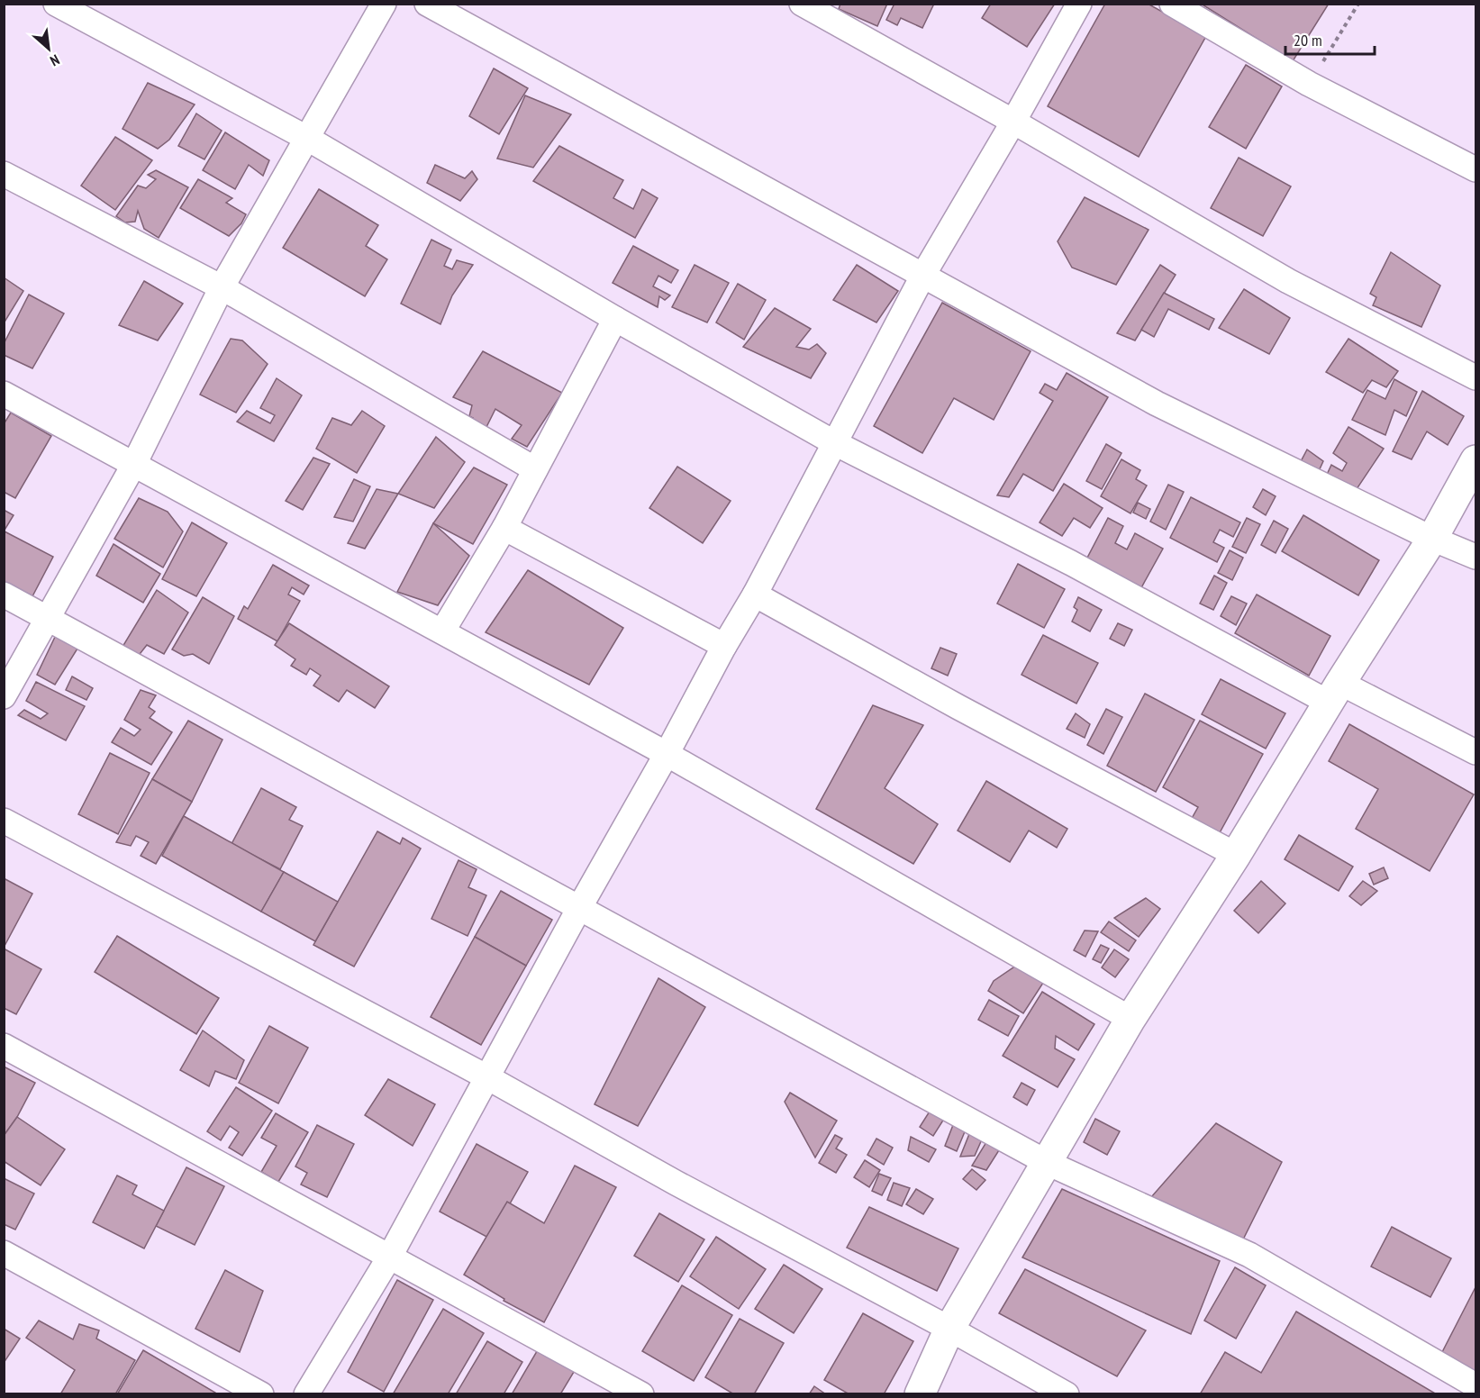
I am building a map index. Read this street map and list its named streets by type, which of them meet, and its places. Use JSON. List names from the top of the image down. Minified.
{"scale_bar":"20 m","north":"bottom right"}
